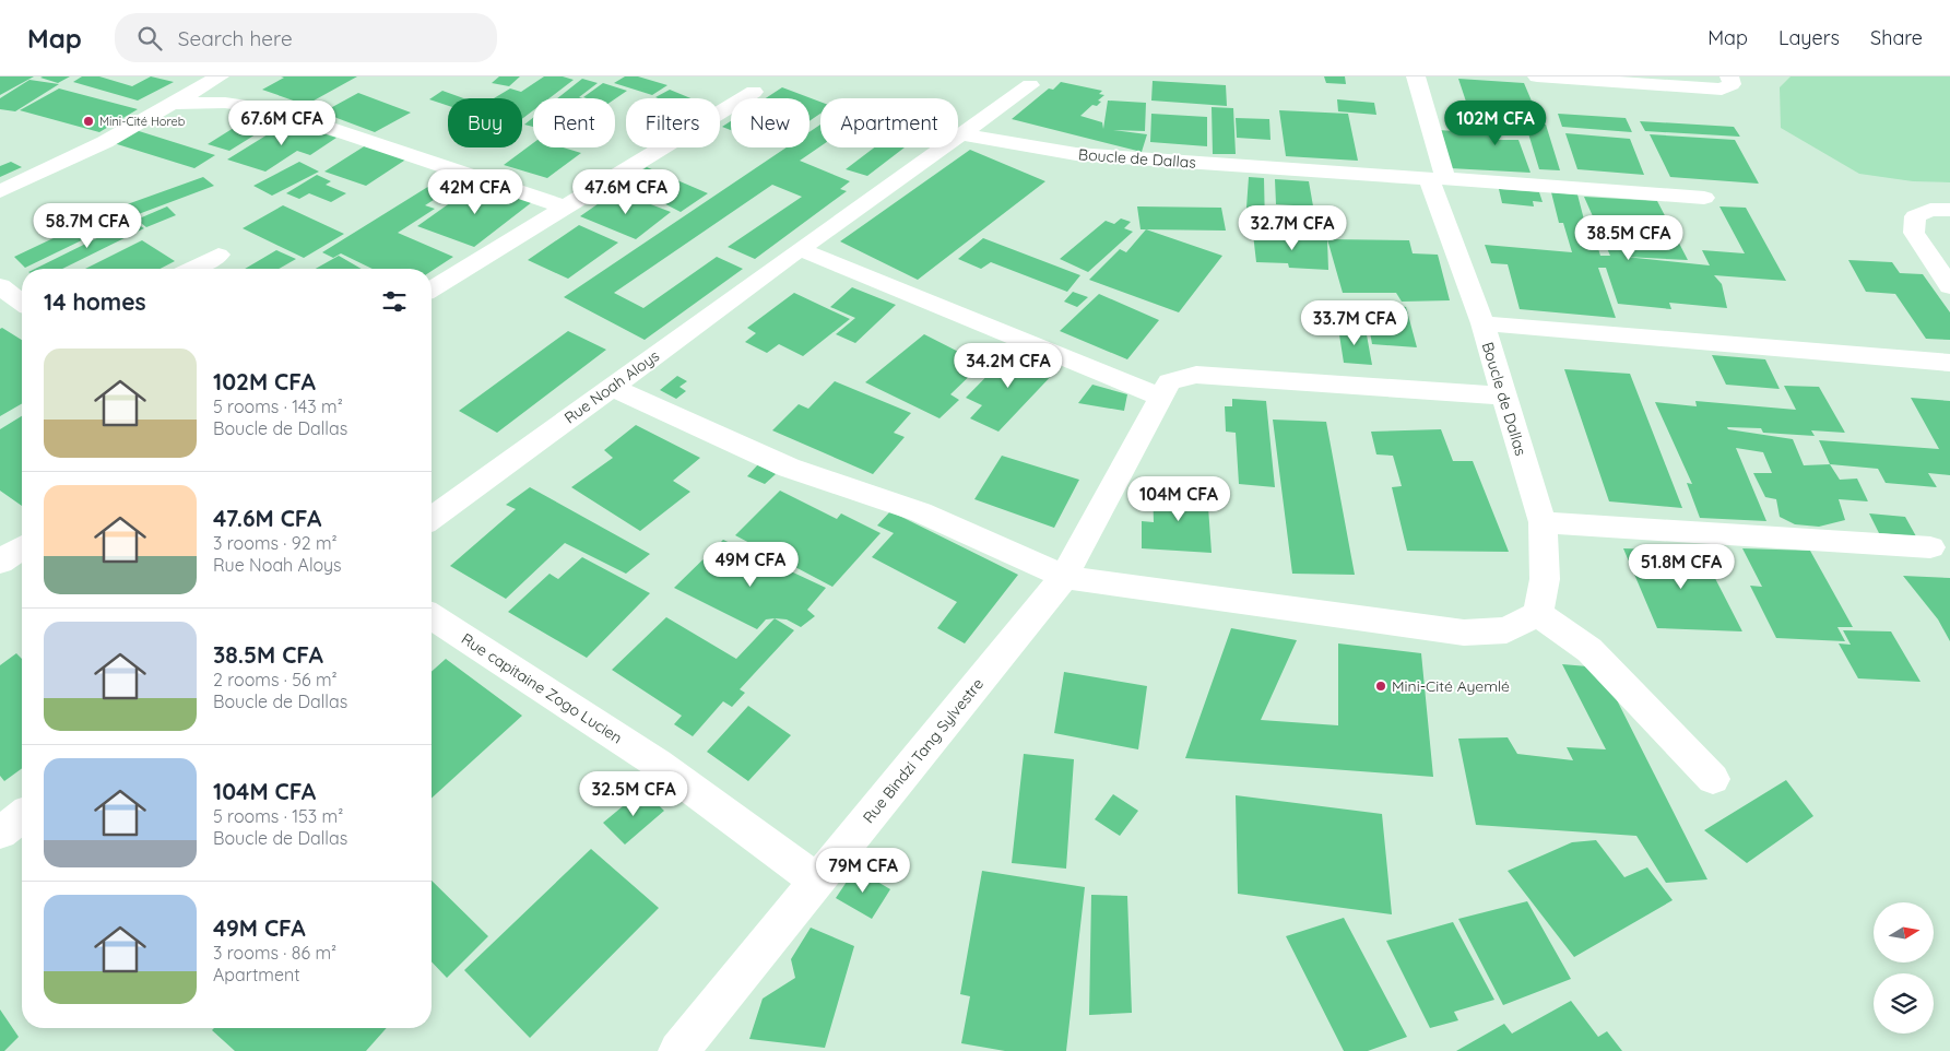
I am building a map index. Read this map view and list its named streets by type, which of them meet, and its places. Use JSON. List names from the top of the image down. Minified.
{"streets":{"street":["Boucle de Dallas","Rue Noah Aloys","Rue capitaine Zogo Lucien","Rue Bindzi Tang Sylvestre"]},"crossings":[["Boucle de Dallas","Rue Noah Aloys"],["Boucle de Dallas","Rue Bindzi Tang Sylvestre"],["Rue capitaine Zogo Lucien","Rue Bindzi Tang Sylvestre"]],"places":["Mini-Cité Horeb","Mini-Cité Ayemlé"],"north":"right","page":{"header":"Map","search":"Search here","nav":["Map","Layers","Share"],"chip":["Buy","Rent","Filters","New","Apartment"],"price":["67.6M CFA","102M CFA","42M CFA","47.6M CFA","58.7M CFA","32.7M CFA","38.5M CFA","33.7M CFA","34.2M CFA","104M CFA","49M CFA","51.8M CFA","32.5M CFA","79M CFA"],"heading":"14 homes","list":[{"name":"102M CFA","note":"5 rooms · 143 m² · Boucle de Dallas"},{"name":"47.6M CFA","note":"3 rooms · 92 m² · Rue Noah Aloys"},{"name":"38.5M CFA","note":"2 rooms · 56 m² · Boucle de Dallas"},{"name":"104M CFA","note":"5 rooms · 153 m² · Boucle de Dallas"},{"name":"49M CFA","note":"3 rooms · 86 m² · Apartment"}]}}
